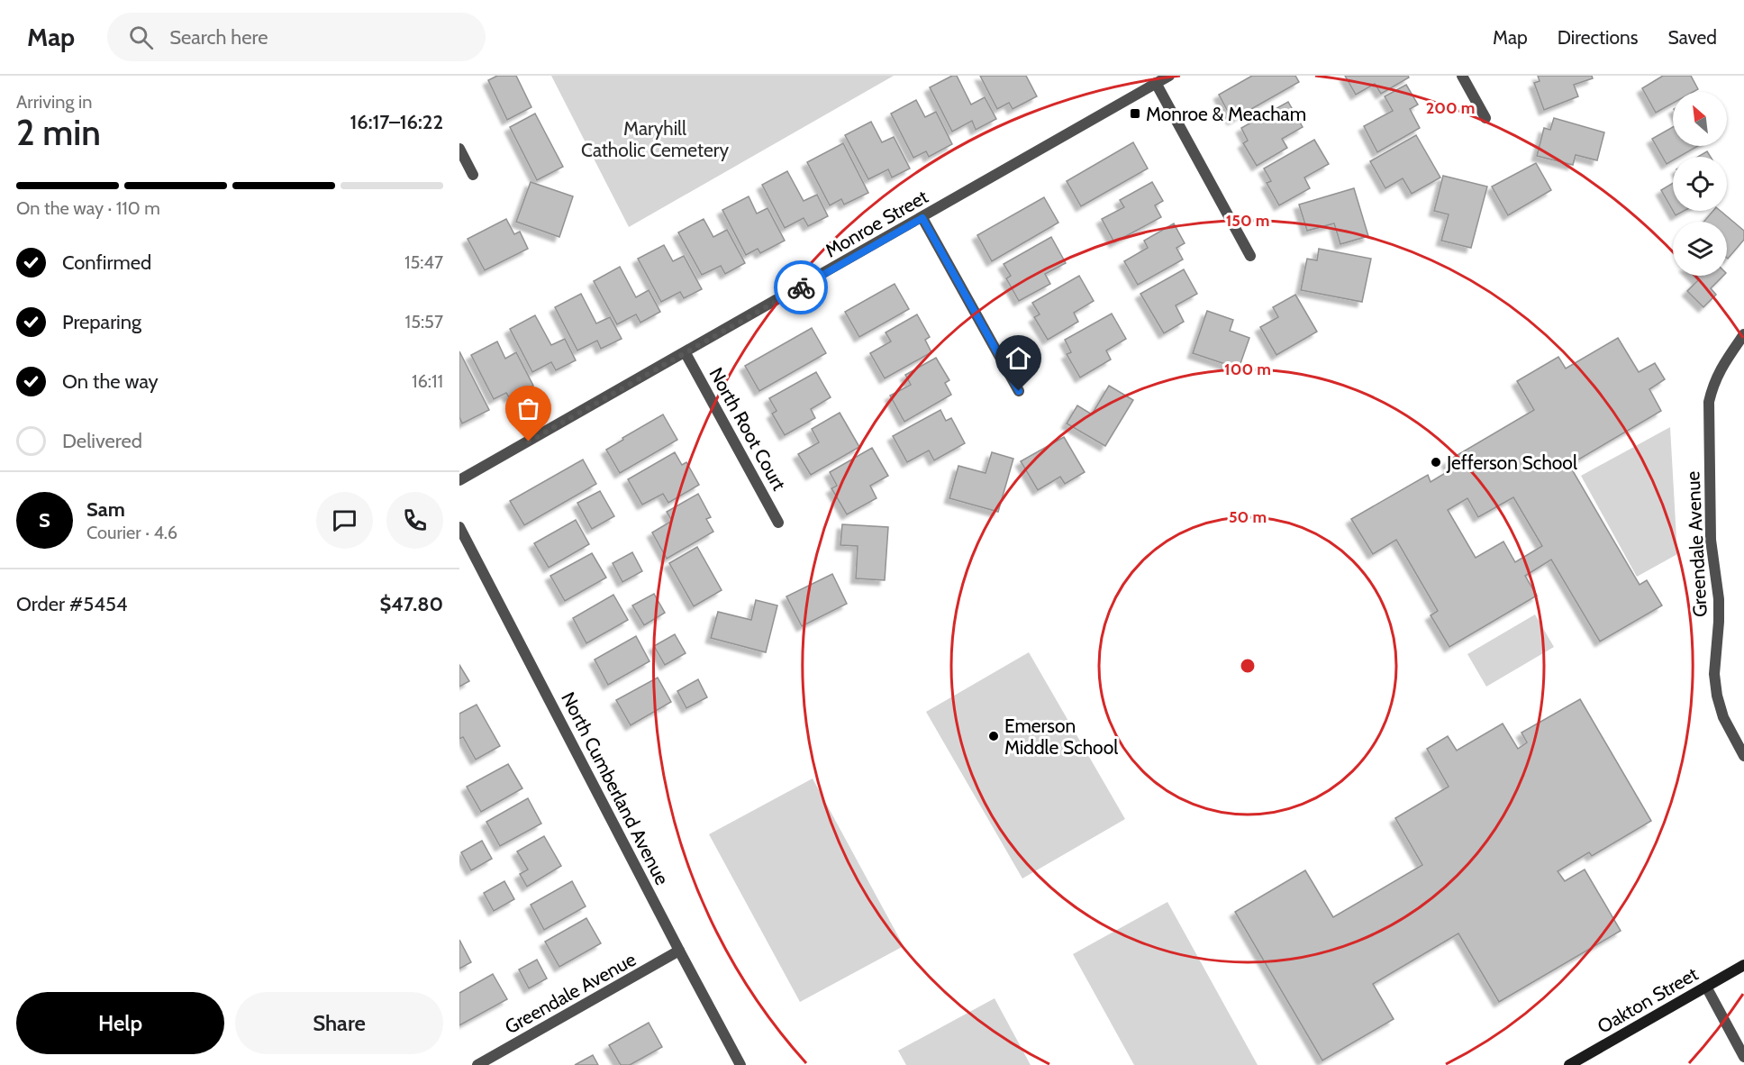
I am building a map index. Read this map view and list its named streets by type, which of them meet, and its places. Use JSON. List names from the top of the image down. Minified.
{"streets":{"main road":["Oakton Street"],"street":["Monroe Street","North Root Court","Greendale Avenue","North Cumberland Avenue"]},"crossings":[["Monroe Street","North Root Court"],["Greendale Avenue","North Cumberland Avenue"]],"parks":["Maryhill Catholic Cemetery"],"places":{"transit":["Monroe & Meacham"],"other":["Jefferson School","Emerson Middle School"]},"north":"top left","page":{"header":"Map","search":"Search here","nav":["Map","Directions","Saved"],"heading":["2 min","Arriving in","16:17–16:22"],"panel":["Sam","Courier · 4.6","Order #5454","$47.80"],"bar":"On the way · 110 m","list":[["Confirmed","15:47"],["Preparing","15:57"],["On the way","16:11"],"Delivered"],"round":"S","buttons":["Help","Share"]},"rings":["200 m","150 m","100 m","50 m"]}
